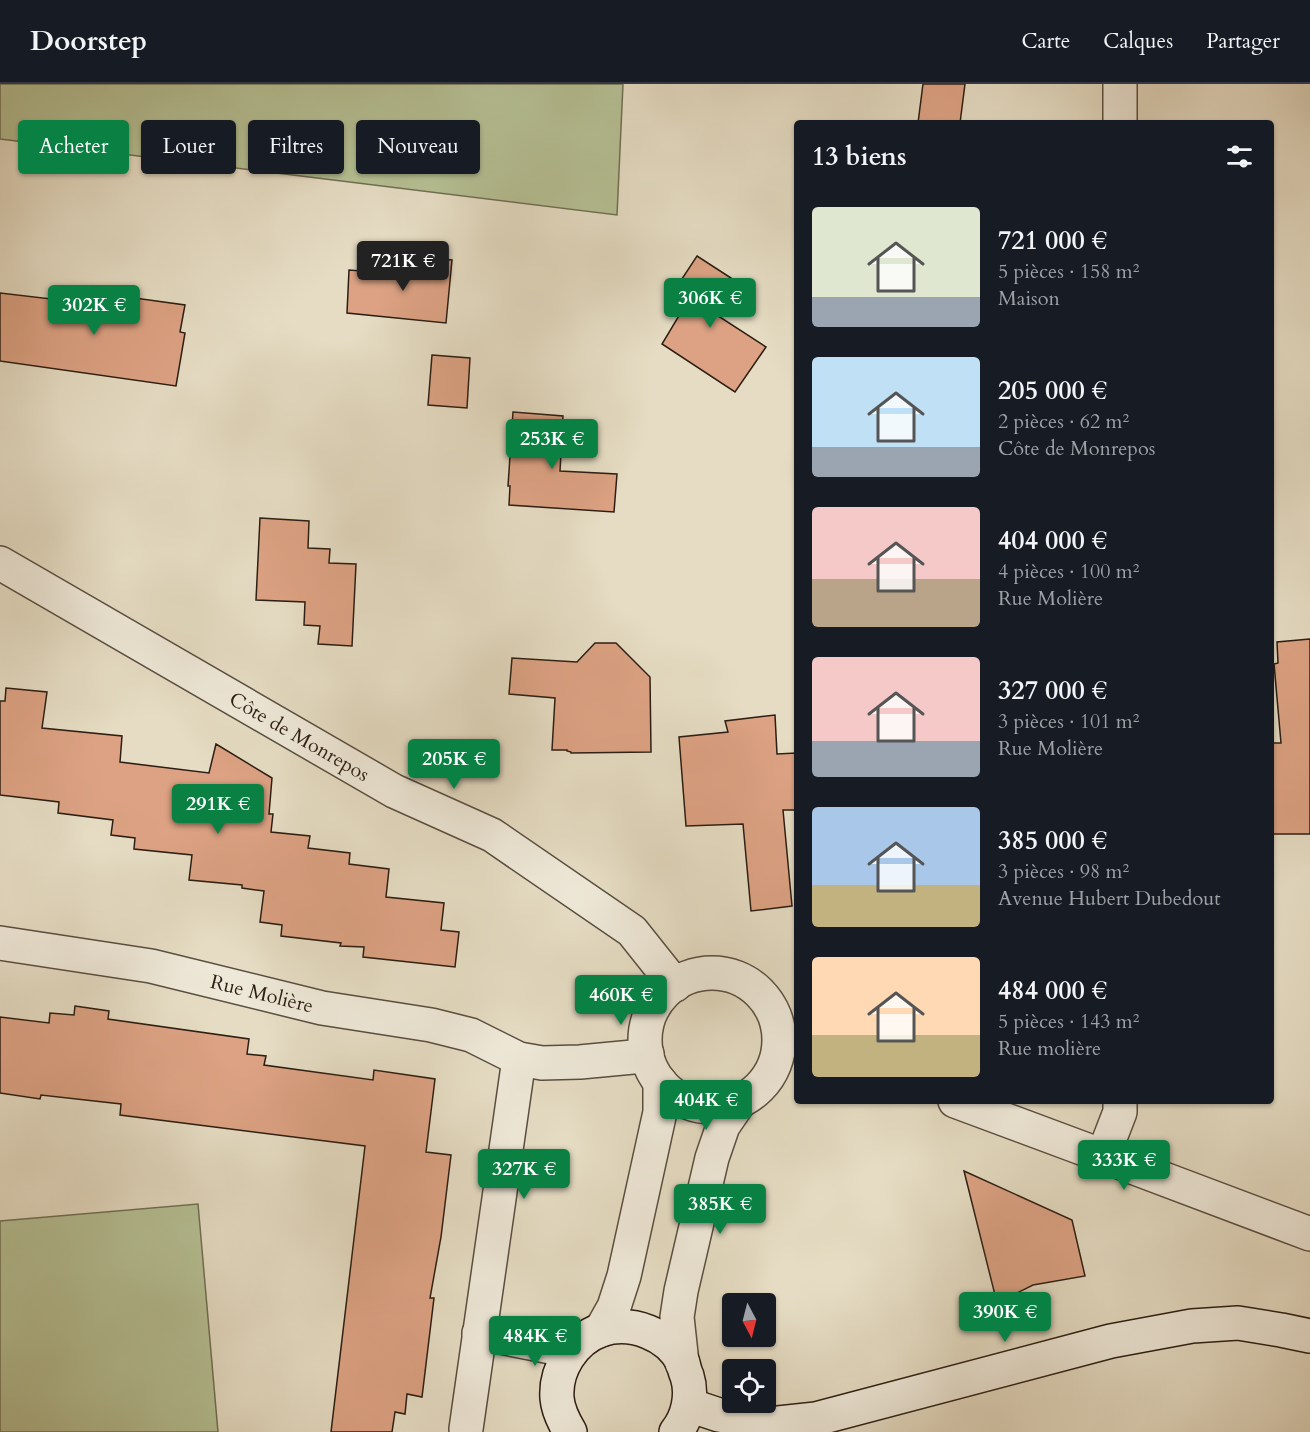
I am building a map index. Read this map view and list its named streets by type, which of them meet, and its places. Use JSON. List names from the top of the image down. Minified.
{"streets":{"street":["Côte de Monrepos","Rue Molière"]},"crossings":[["Côte de Monrepos","Rue Molière"]],"north":"bottom","page":{"header":"Doorstep","nav":["Carte","Calques","Partager"],"chip":["Acheter","Louer","Filtres","Nouveau"],"heading":"13 biens","list":[{"name":"721 000 €","note":"5 pièces · 158 m² · Maison"},{"name":"205 000 €","note":"2 pièces · 62 m² · Côte de Monrepos"},{"name":"404 000 €","note":"4 pièces · 100 m² · Rue Molière"},{"name":"327 000 €","note":"3 pièces · 101 m² · Rue Molière"},{"name":"385 000 €","note":"3 pièces · 98 m² · Avenue Hubert Dubedout"},{"name":"484 000 €","note":"5 pièces · 143 m² · Rue molière"}],"price":["721K €","306K €","302K €","253K €","205K €","291K €","460K €","404K €","333K €","327K €","385K €","390K €","484K €"]}}
